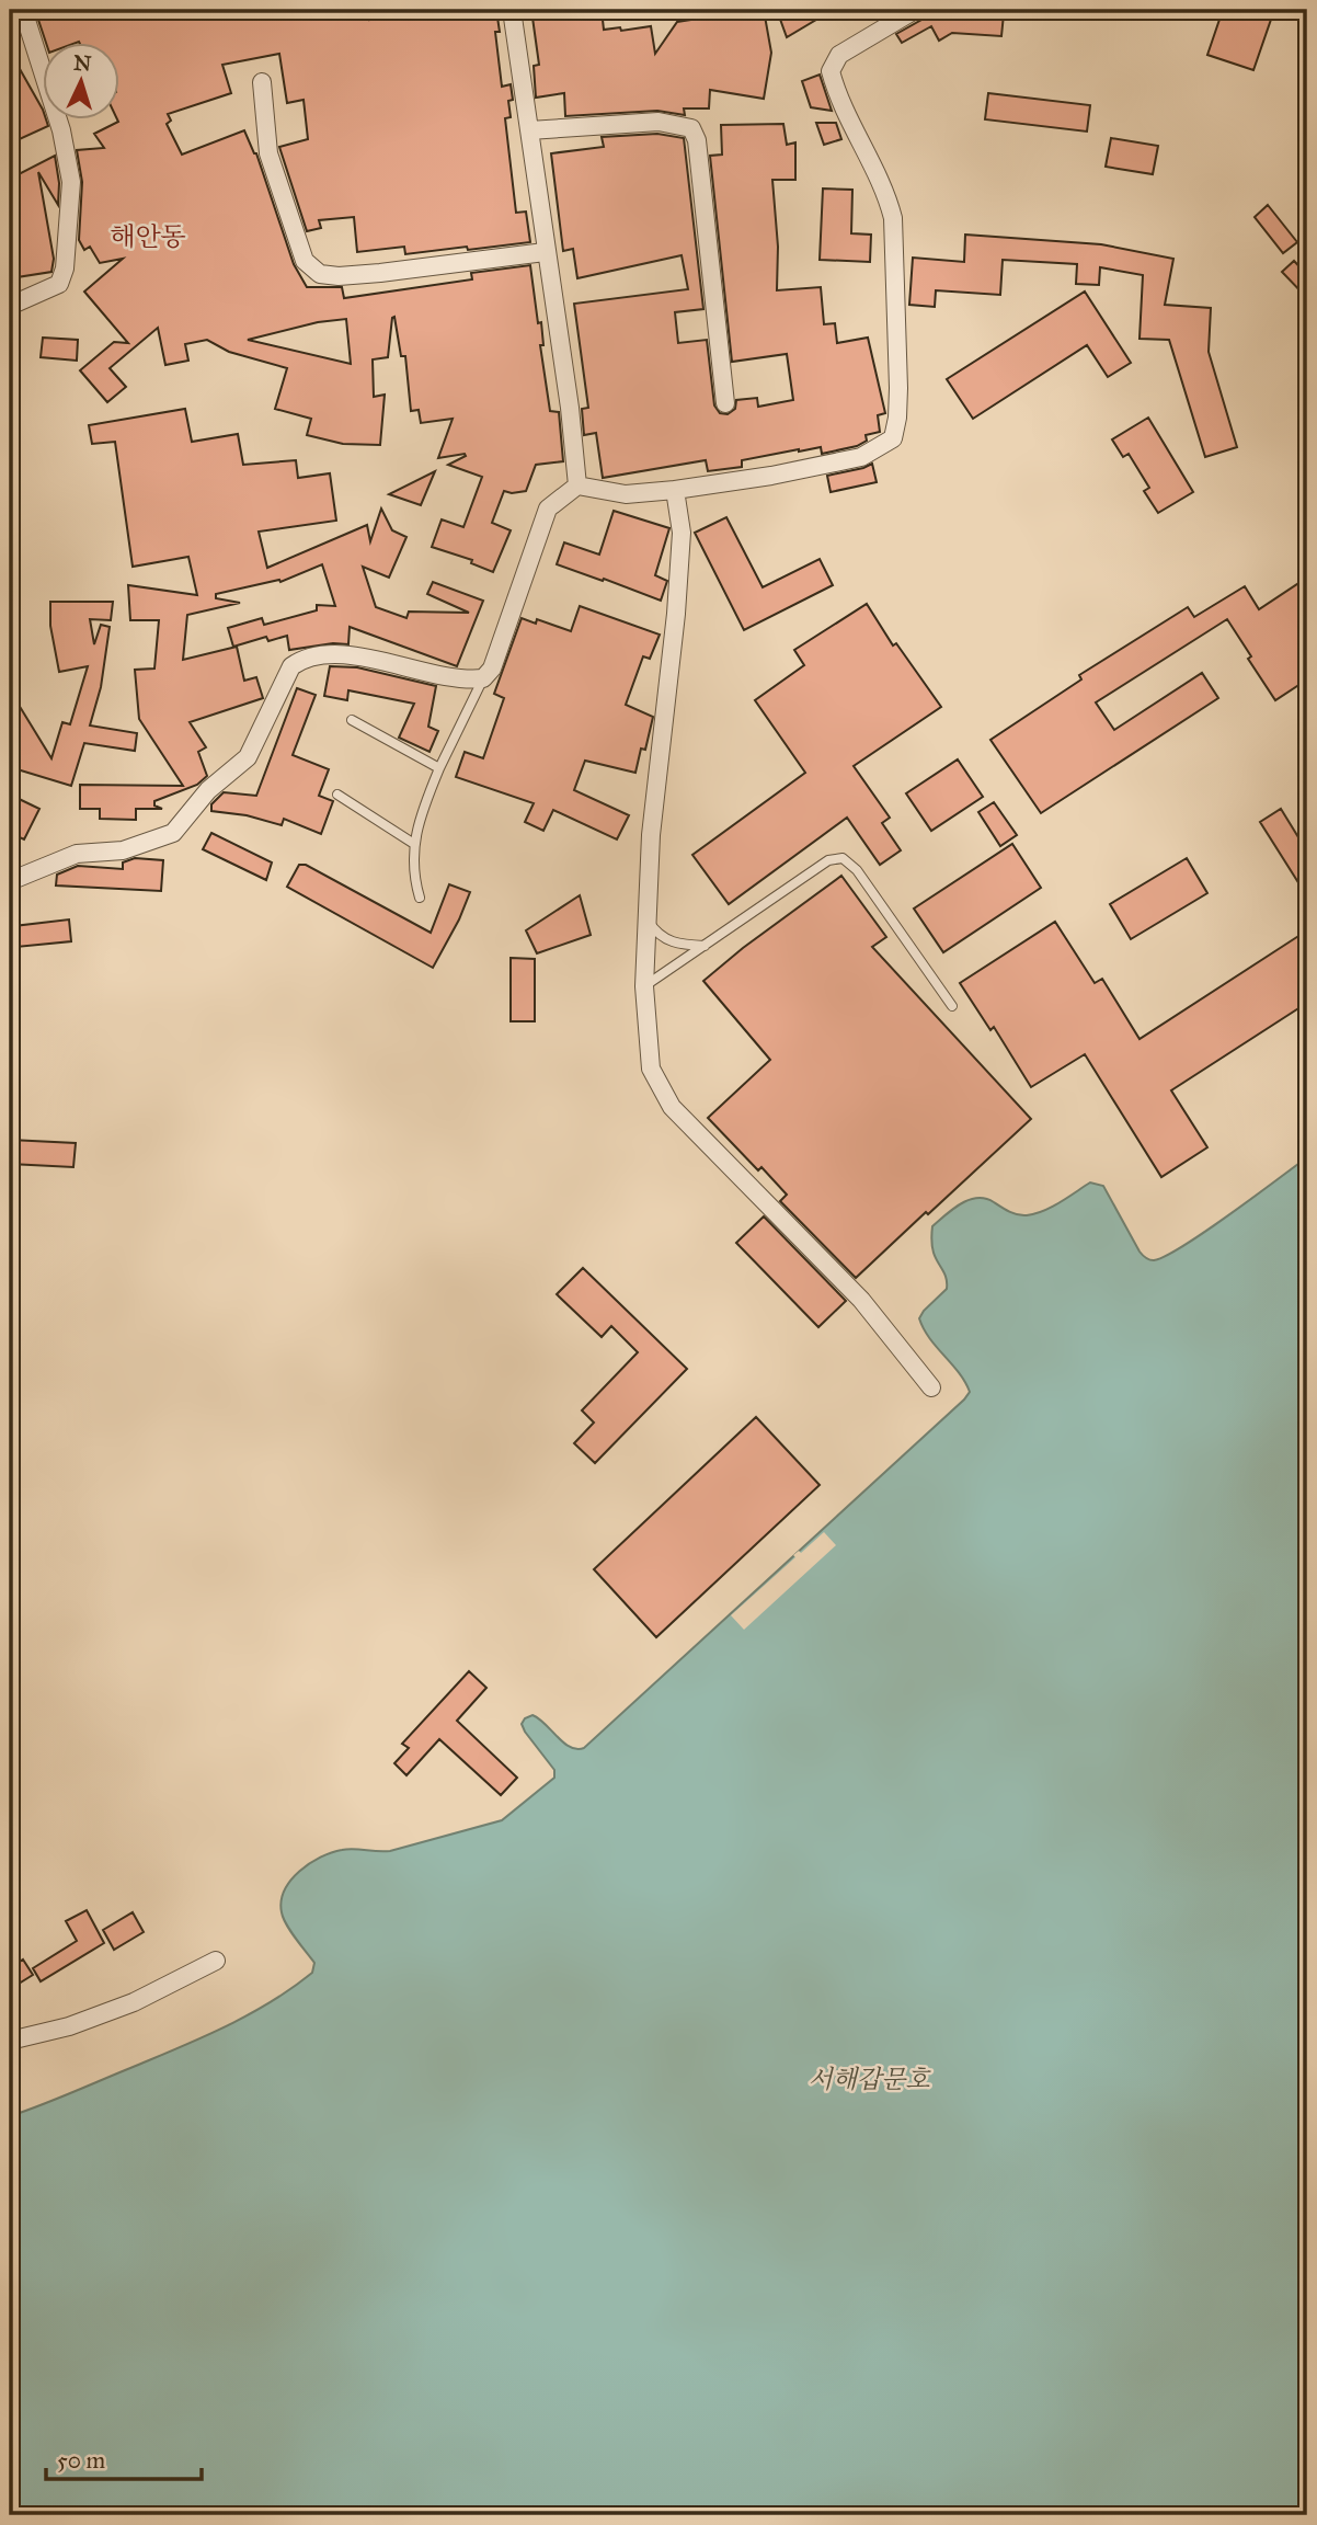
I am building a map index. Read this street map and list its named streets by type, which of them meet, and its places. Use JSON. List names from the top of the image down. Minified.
{"districts":["해안동"],"water":["서해갑문호"],"scale_bar":"50 m","north":"top"}
